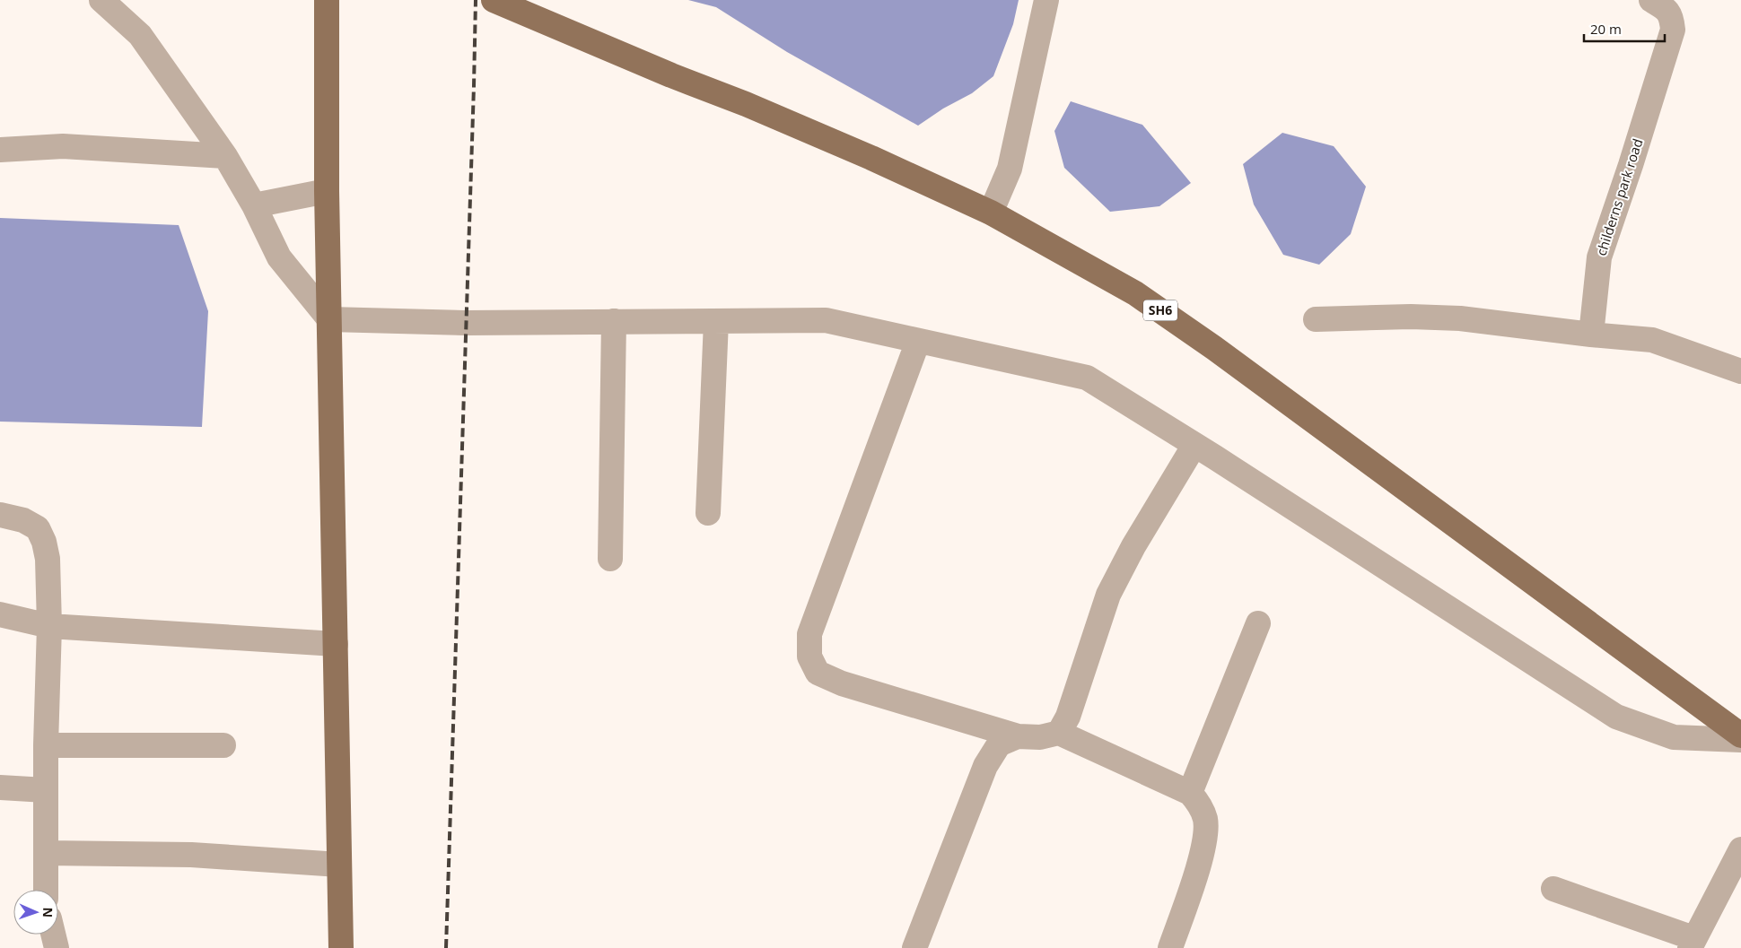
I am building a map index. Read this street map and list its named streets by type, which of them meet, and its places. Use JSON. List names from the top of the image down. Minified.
{"streets":{"main road":["SH6"],"street":["childerns park road"]},"scale_bar":"20 m","north":"right"}
